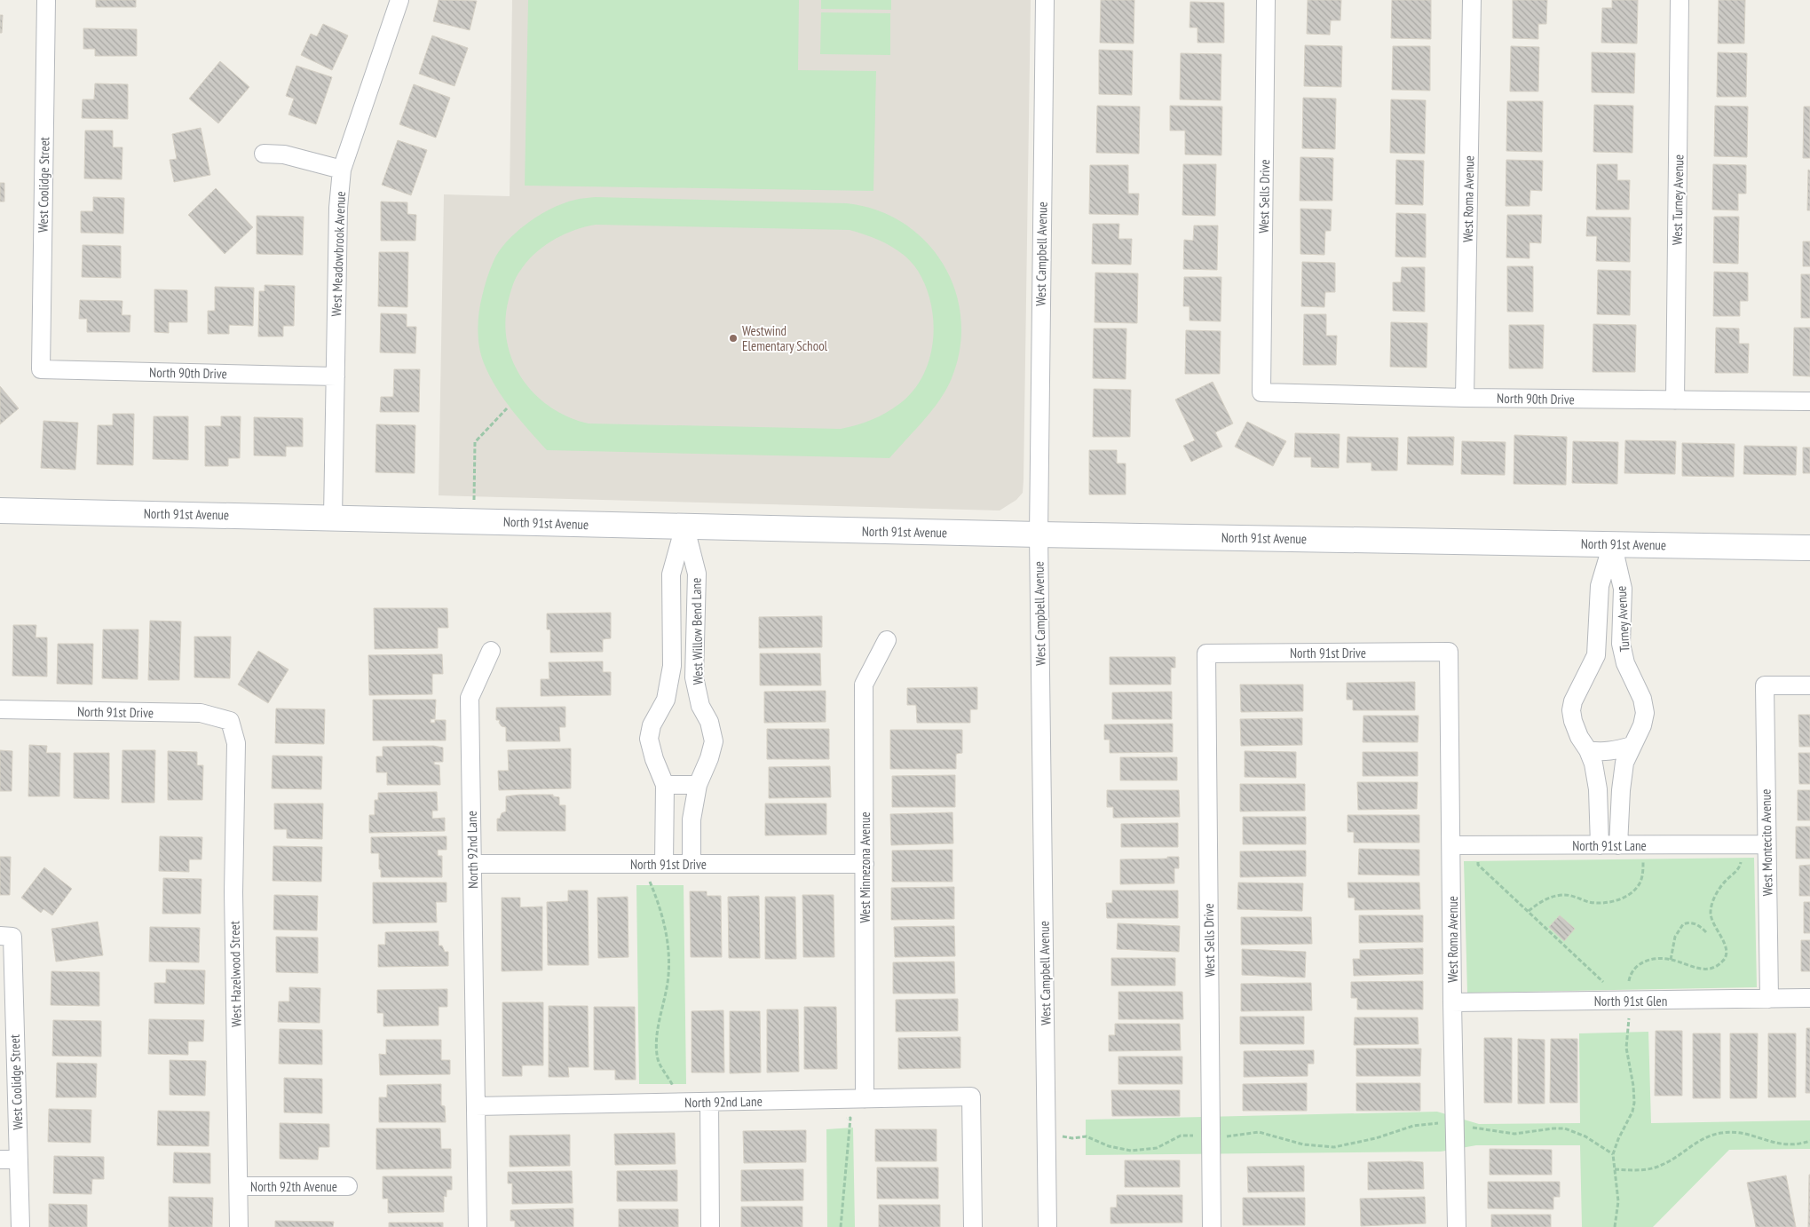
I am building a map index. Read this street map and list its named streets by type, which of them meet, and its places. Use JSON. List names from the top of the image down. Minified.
{"streets":{"main road":["North 91st Avenue"],"street":["West Coolidge Street","West Sells Drive","West Roma Avenue","West Turney Avenue","West Meadowbrook Avenue","West Campbell Avenue","North 90th Drive","Turney Avenue","West Willow Bend Lane","North 91st Drive","West Montecito Avenue","North 91st Lane","North 92nd Lane","West Minnezona Avenue","West Hazelwood Street","North 91st Glen","North 92th Avenue"]},"crossings":[["West Coolidge Street","North 90th Drive"],["West Sells Drive","North 90th Drive"],["West Sells Drive","North 91st Drive"],["West Roma Avenue","North 90th Drive"],["West Roma Avenue","North 91st Drive"],["West Roma Avenue","North 91st Lane"],["West Roma Avenue","North 91st Glen"],["West Turney Avenue","North 90th Drive"],["West Meadowbrook Avenue","North 90th Drive"],["West Meadowbrook Avenue","North 91st Avenue"],["West Campbell Avenue","North 91st Avenue"],["North 91st Avenue","Turney Avenue"],["North 91st Avenue","West Willow Bend Lane"],["Turney Avenue","North 91st Lane"],["West Willow Bend Lane","North 91st Drive"],["North 91st Drive","North 92nd Lane"],["North 91st Drive","West Minnezona Avenue"],["North 91st Drive","West Hazelwood Street"],["West Montecito Avenue","North 91st Lane"],["West Montecito Avenue","North 91st Glen"],["North 92nd Lane","West Minnezona Avenue"],["West Hazelwood Street","North 92th Avenue"]],"places":["Westwind Elementary School"]}
